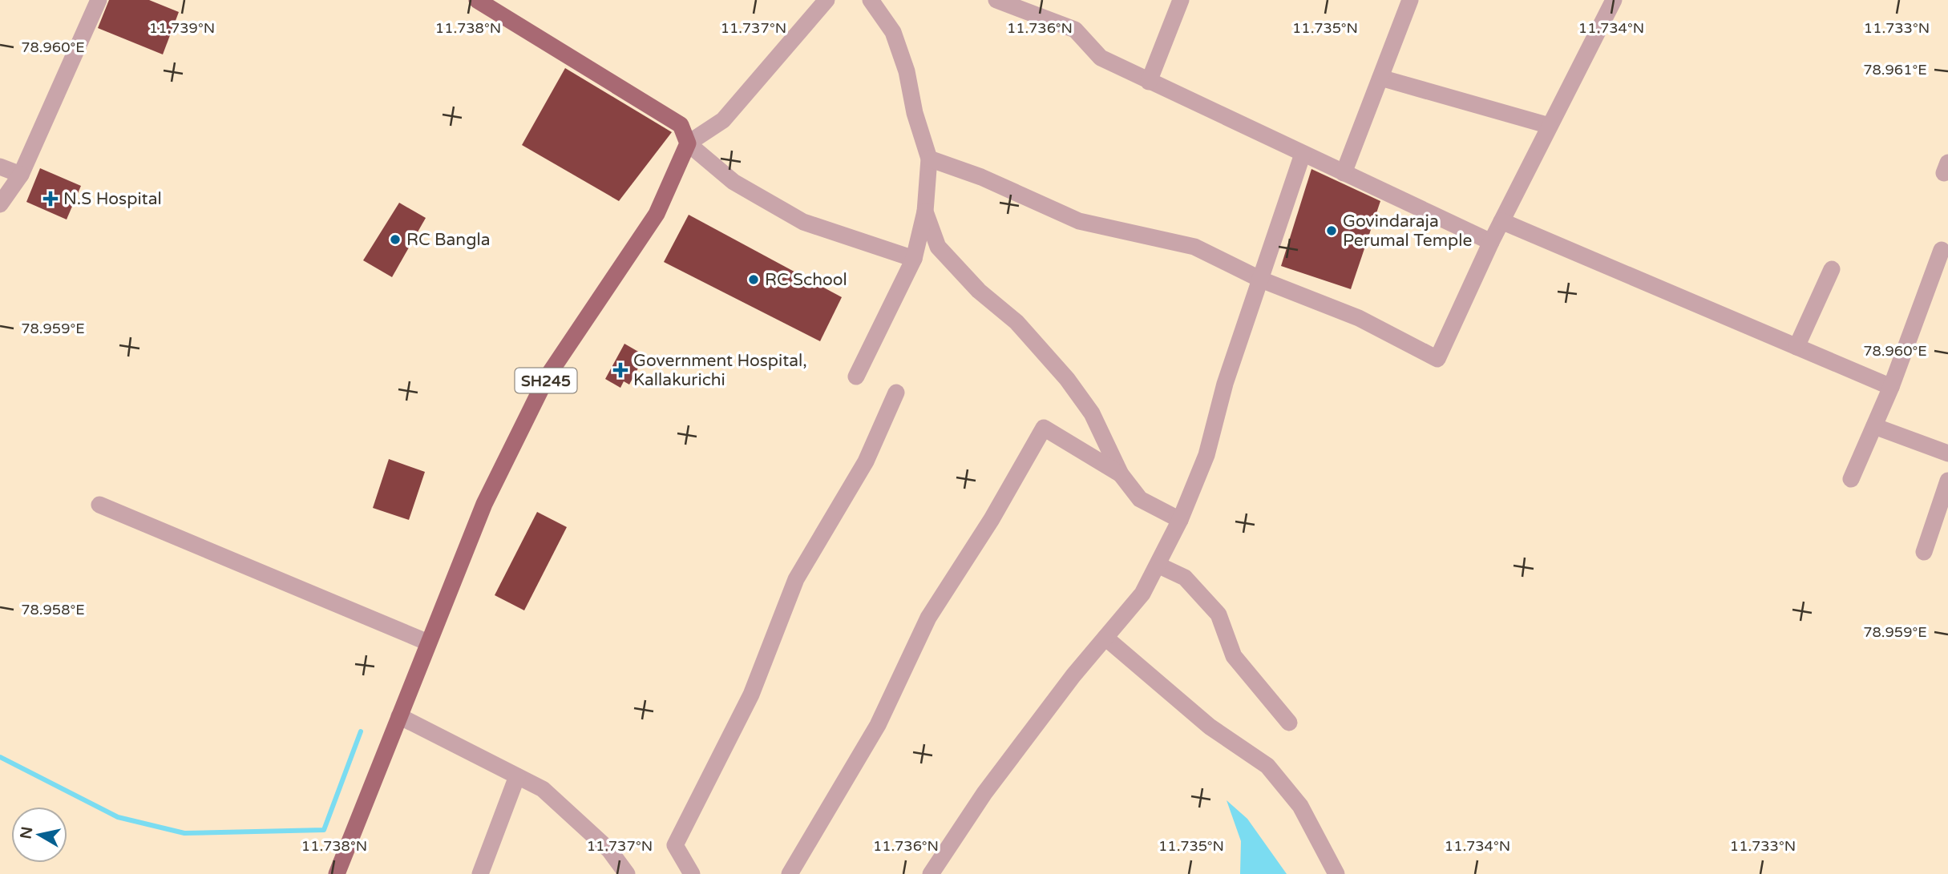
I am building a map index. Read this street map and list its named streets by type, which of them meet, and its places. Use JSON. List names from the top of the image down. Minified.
{"streets":{"main road":["SH245"]},"places":{"health":["N.S Hospital","Government Hospital, Kallakurichi"],"other":["Govindaraja Perumal Temple","RC Bangla","RC School"]},"north":"left","coordinates":["11.739°N","11.738°N","11.737°N","11.736°N","11.735°N","11.734°N","11.733°N","78.960°E","78.961°E","78.959°E","78.958°E"]}
